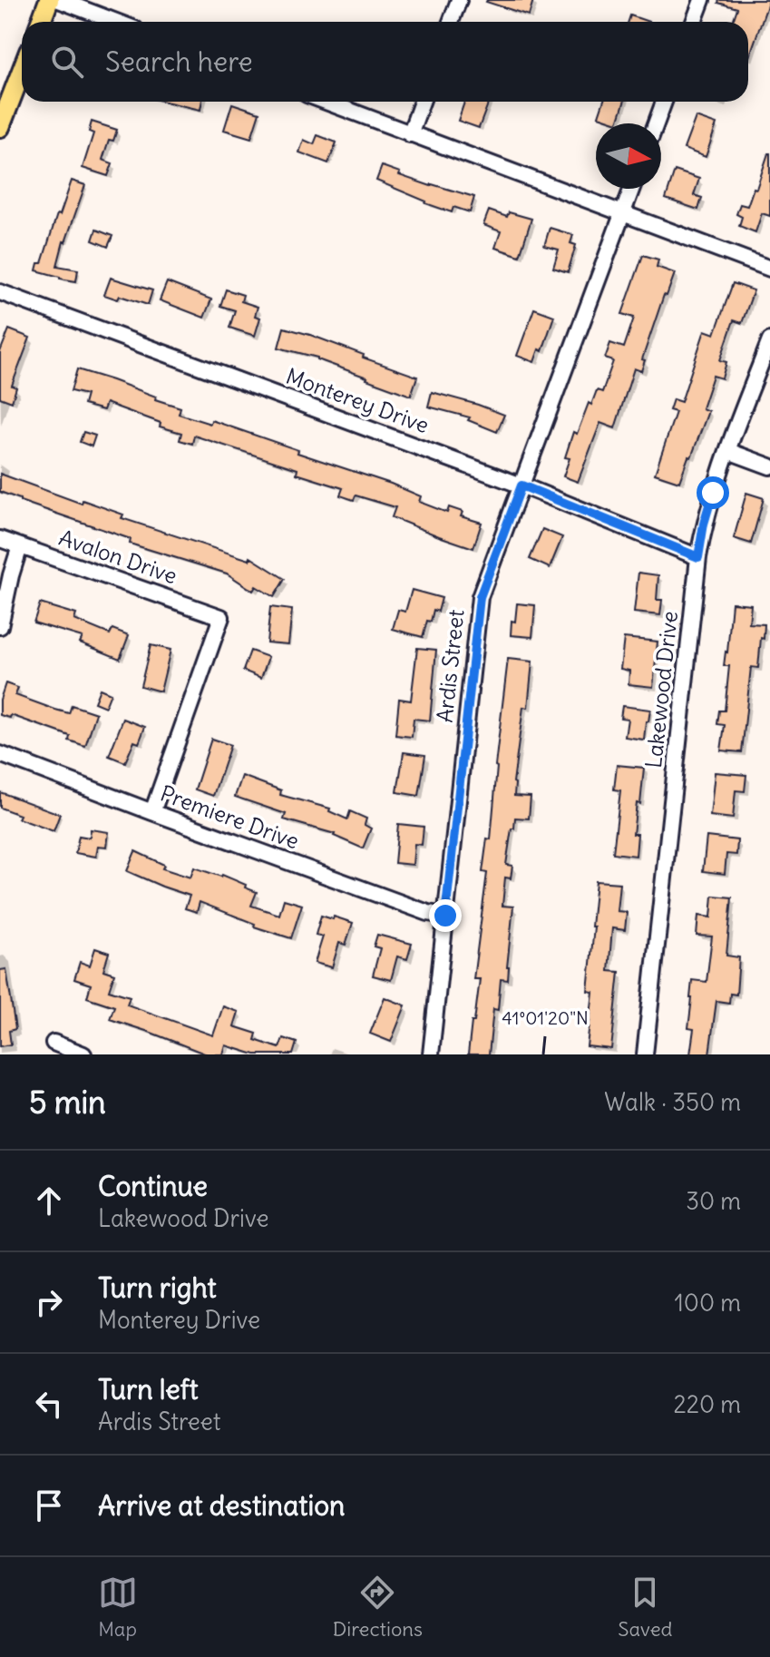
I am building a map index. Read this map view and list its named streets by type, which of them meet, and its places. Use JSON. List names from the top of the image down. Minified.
{"streets":{"street":["Monterey Drive","Avalon Drive","Ardis Street","Lakewood Drive","Premiere Drive"]},"crossings":[["Monterey Drive","Ardis Street"],["Monterey Drive","Lakewood Drive"],["Avalon Drive","Premiere Drive"],["Ardis Street","Premiere Drive"]],"north":"right","page":{"search":"Search here","heading":["5 min","Walk · 350 m"],"list":[["Continue","Lakewood Drive","30 m"],["Turn right","Monterey Drive","100 m"],["Turn left","Ardis Street","220 m"],"Arrive at destination"],"nav":["Map","Directions","Saved"]},"coordinates":["41°01'20\"N"]}
